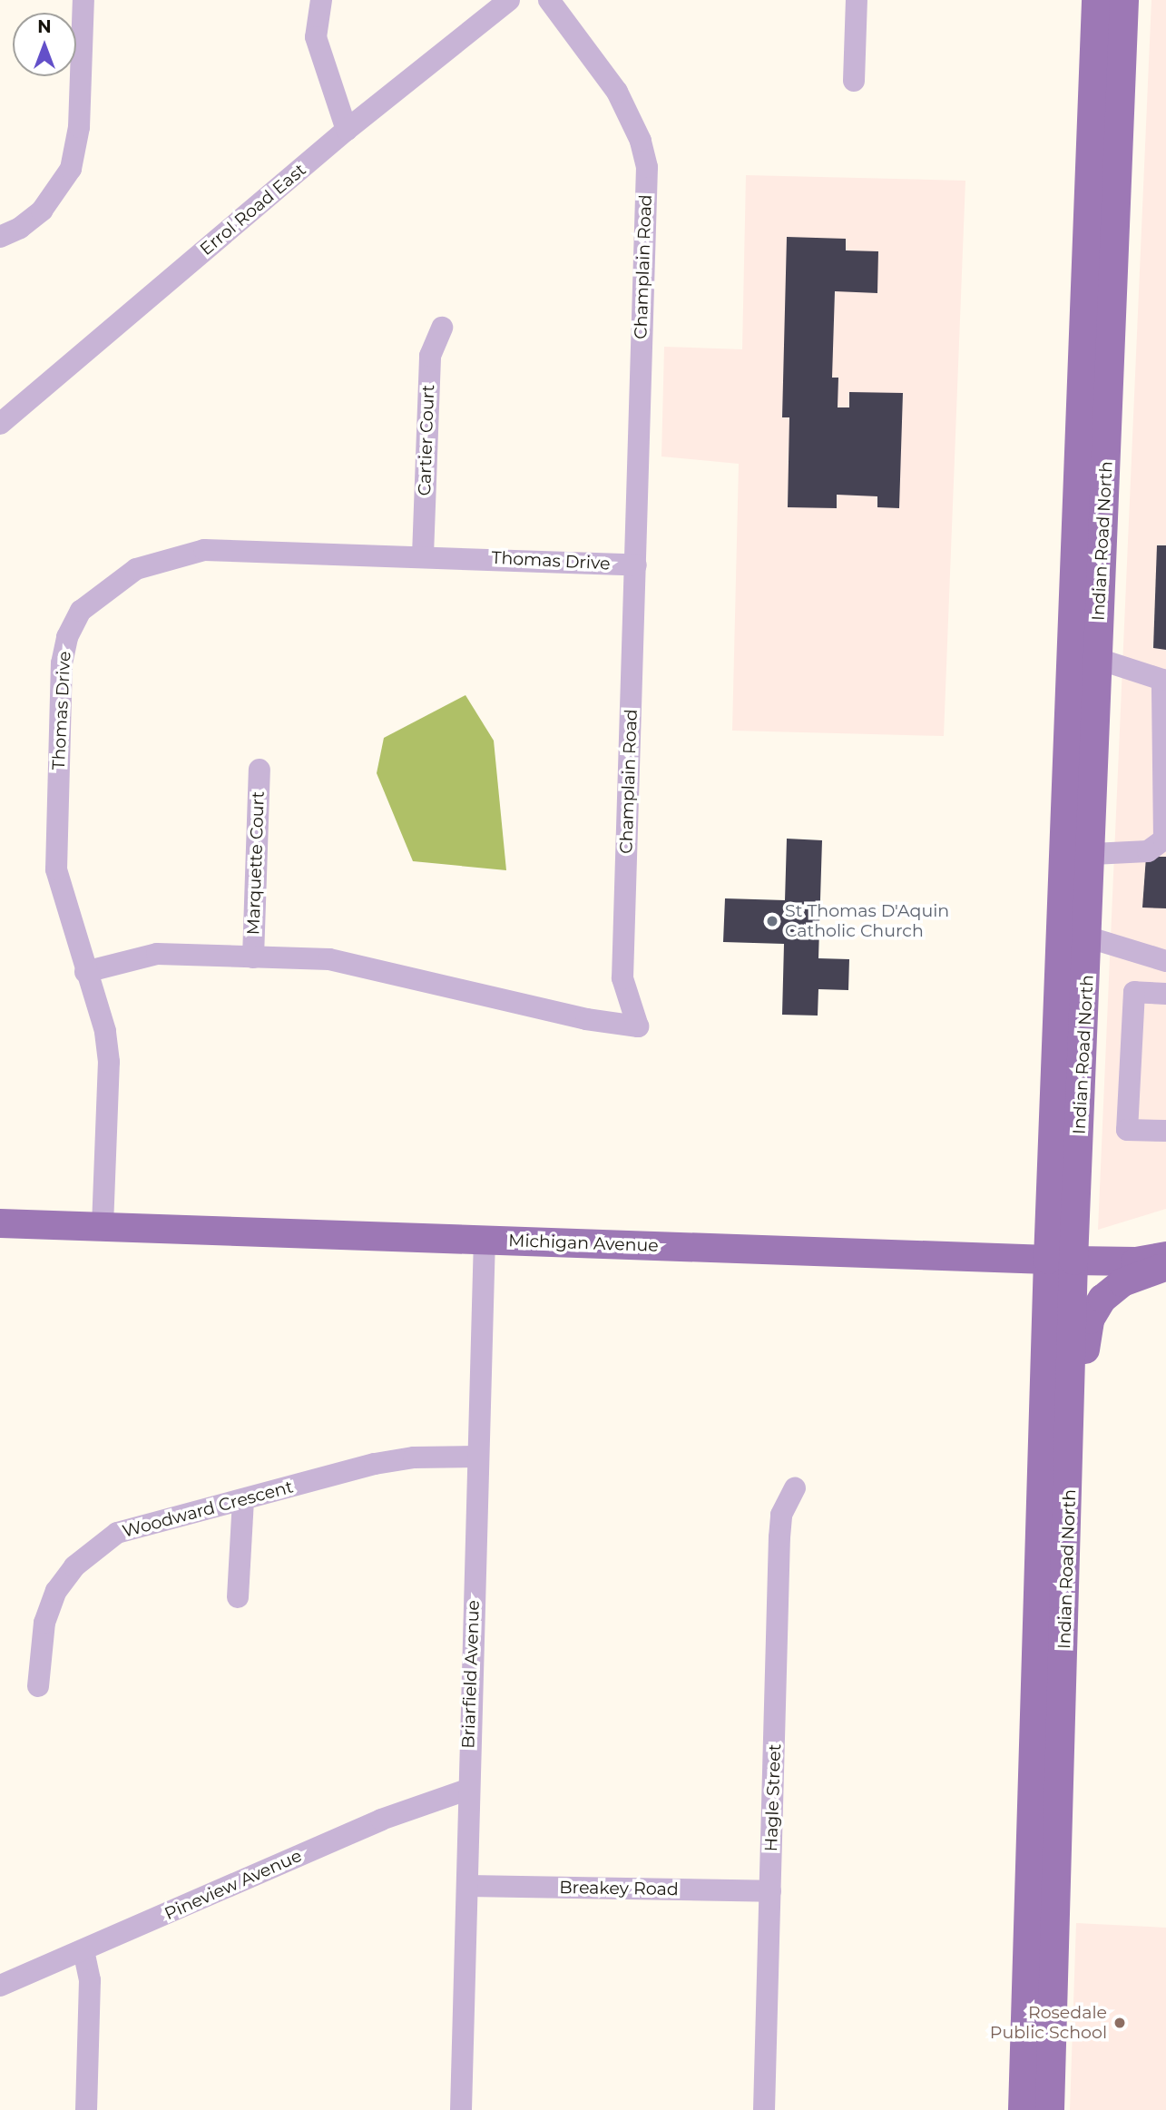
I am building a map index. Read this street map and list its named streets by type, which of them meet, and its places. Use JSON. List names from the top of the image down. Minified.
{"streets":{"main road":["Indian Road North","Michigan Avenue"],"street":["Errol Road East","Champlain Road","Cartier Court","Thomas Drive","Marquette Court","Woodward Crescent","Briarfield Avenue","Hagle Street","Pineview Avenue","Breakey Road"]},"crossings":[["Champlain Road","Thomas Drive"],["Champlain Road","Marquette Court"],["Cartier Court","Thomas Drive"],["Indian Road North","Michigan Avenue"],["Thomas Drive","Michigan Avenue"],["Michigan Avenue","Briarfield Avenue"],["Woodward Crescent","Briarfield Avenue"],["Briarfield Avenue","Pineview Avenue"],["Briarfield Avenue","Breakey Road"],["Hagle Street","Breakey Road"]],"places":["St Thomas D'Aquin Catholic Church","Rosedale Public School"],"north":"top"}
